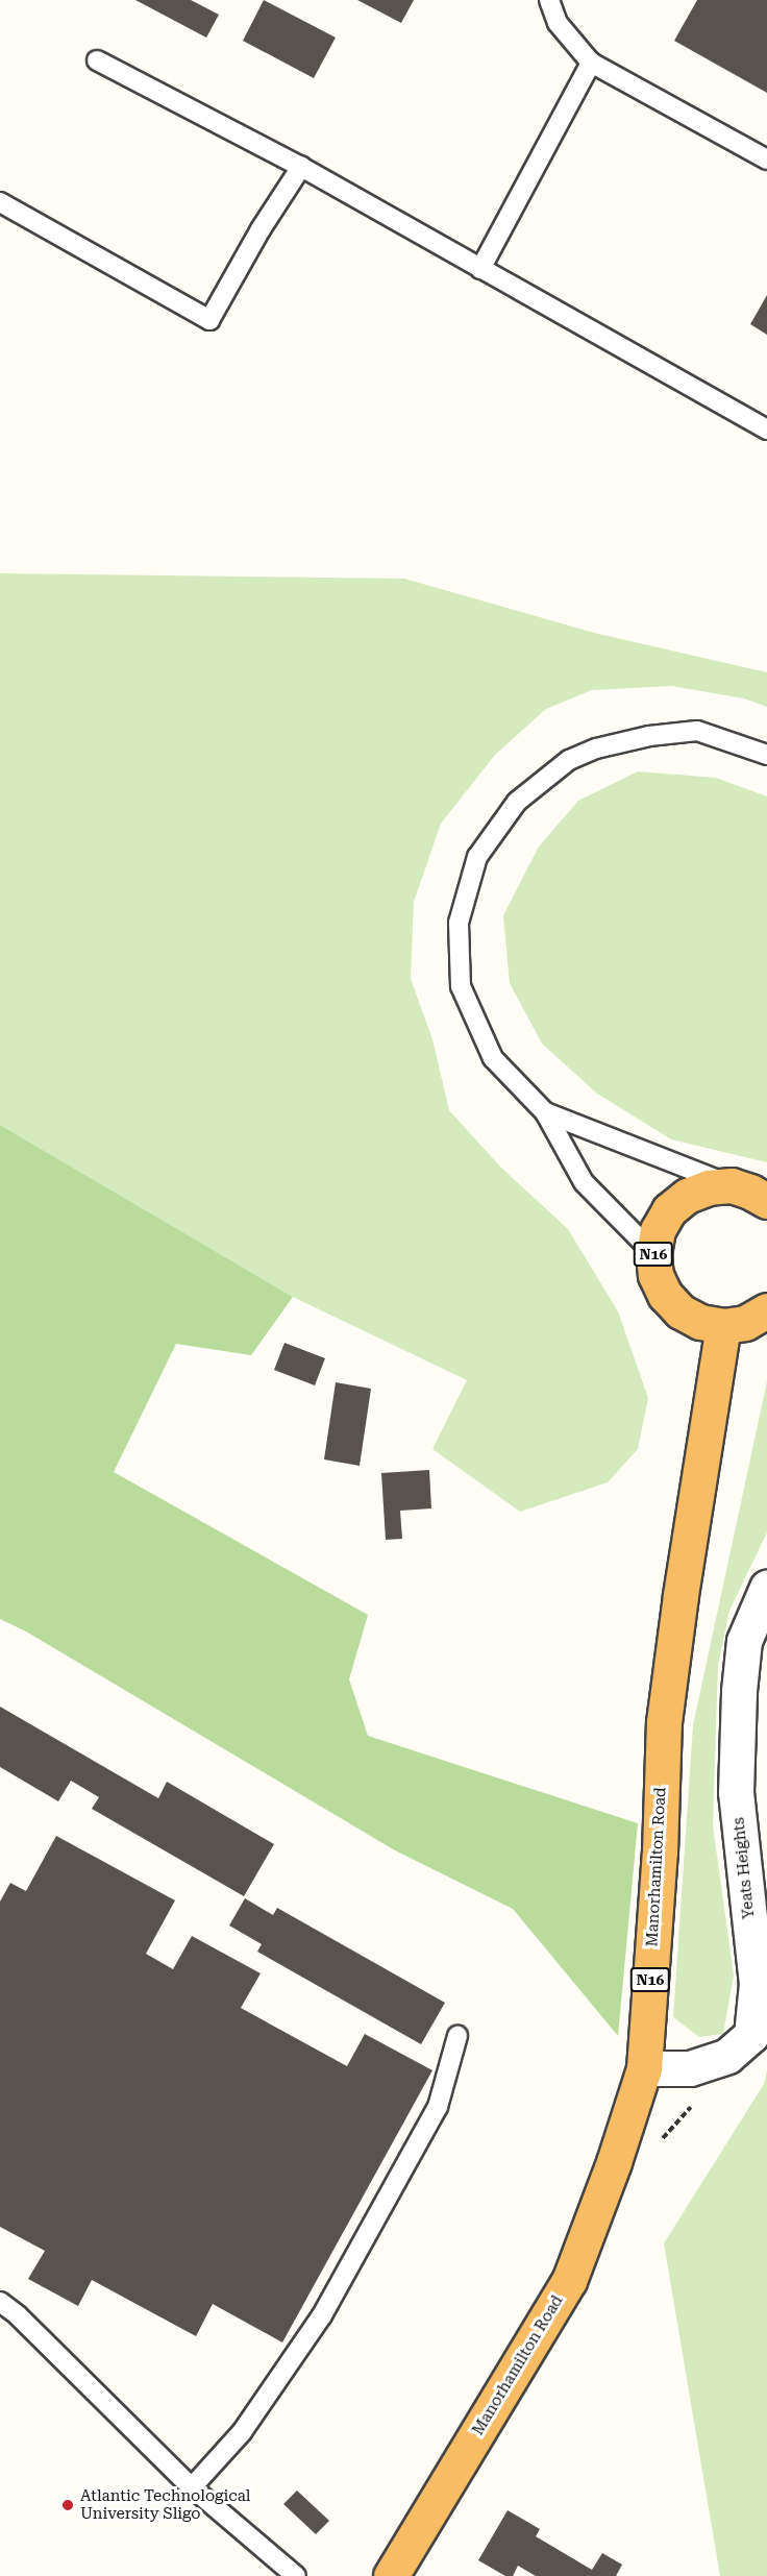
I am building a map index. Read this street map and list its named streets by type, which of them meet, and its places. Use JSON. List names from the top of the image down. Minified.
{"streets":{"highway":["N16","Manorhamilton Road"],"street":["Yeats Heights"]},"crossings":[["N16","Manorhamilton Road"],["Manorhamilton Road","Yeats Heights"]],"places":["Atlantic Technological University Sligo"]}
